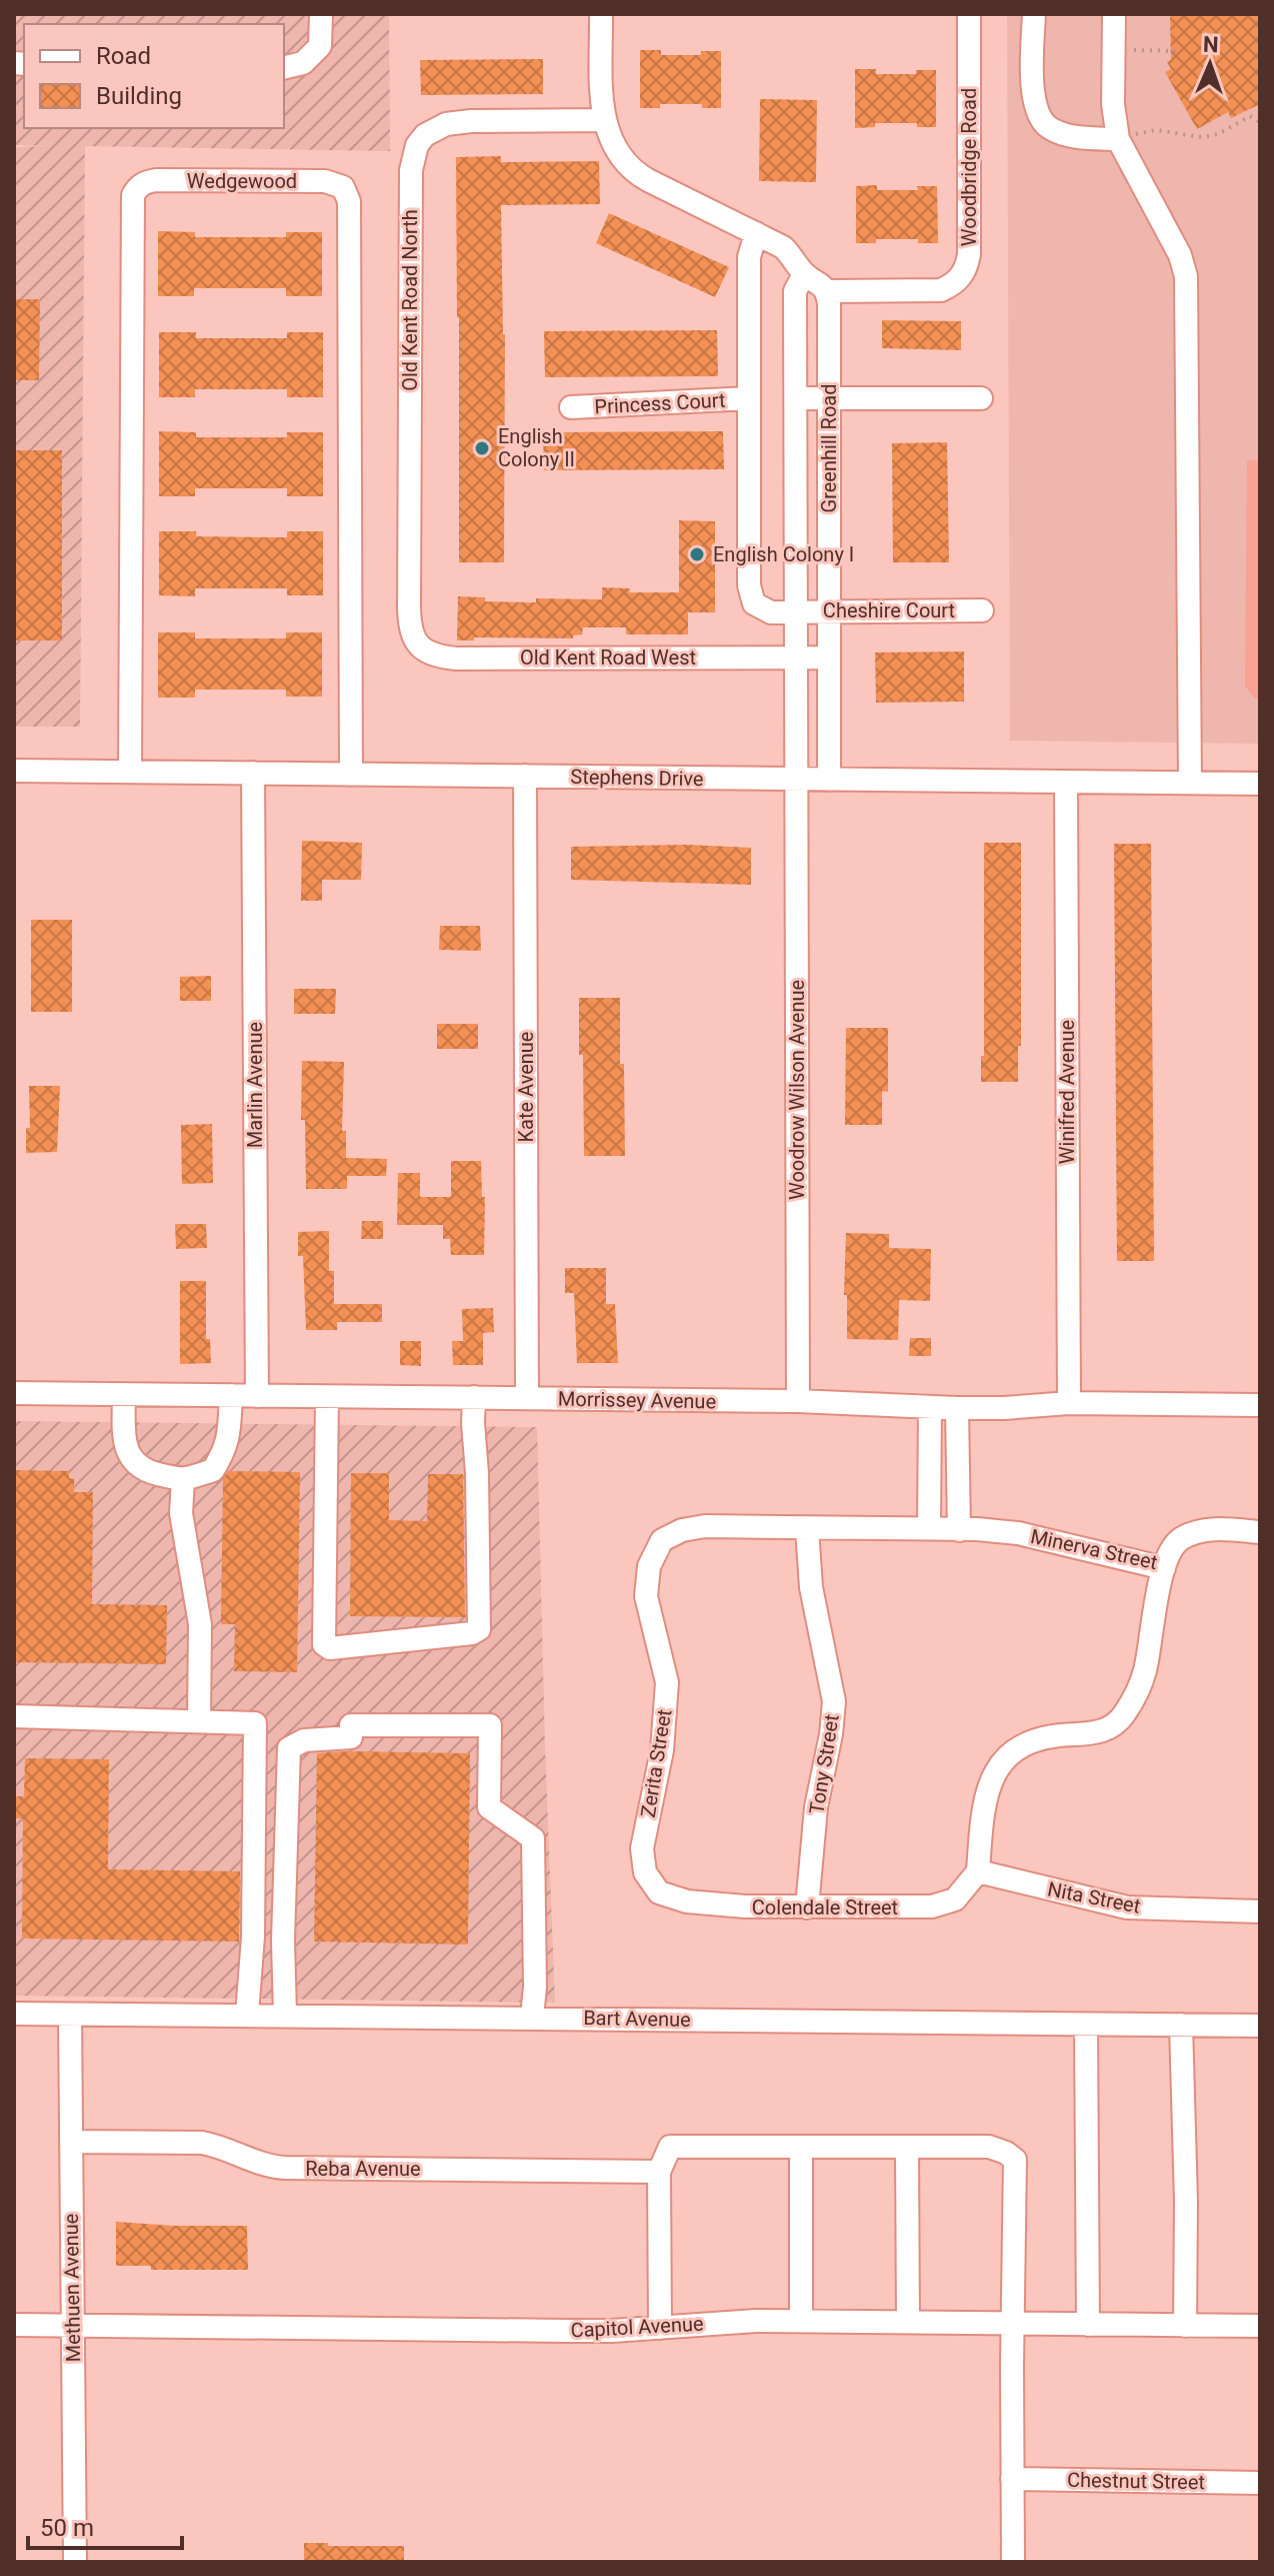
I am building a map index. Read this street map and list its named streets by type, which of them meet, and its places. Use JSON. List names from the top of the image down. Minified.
{"streets":{"street":["Woodbridge Road","Wedgewood","Old Kent Road North","Princess Court","Greenhill Road","Cheshire Court","Old Kent Road West","Stephens Drive","Marlin Avenue","Kate Avenue","Woodrow Wilson Avenue","Winifred Avenue","Morrissey Avenue","Minerva Street","Zerita Street","Tony Street","Nita Street","Colendale Street","Bart Avenue","Reba Avenue","Methuen Avenue","Capitol Avenue","Chestnut Street"]},"crossings":[["Woodbridge Road","Greenhill Road"],["Wedgewood","Stephens Drive"],["Old Kent Road North","Old Kent Road West"],["Princess Court","Cheshire Court"],["Greenhill Road","Cheshire Court"],["Greenhill Road","Old Kent Road West"],["Greenhill Road","Stephens Drive"],["Greenhill Road","Woodrow Wilson Avenue"],["Stephens Drive","Marlin Avenue"],["Stephens Drive","Kate Avenue"],["Stephens Drive","Woodrow Wilson Avenue"],["Stephens Drive","Winifred Avenue"],["Marlin Avenue","Morrissey Avenue"],["Kate Avenue","Morrissey Avenue"],["Woodrow Wilson Avenue","Morrissey Avenue"],["Winifred Avenue","Morrissey Avenue"],["Minerva Street","Zerita Street"],["Minerva Street","Tony Street"],["Zerita Street","Colendale Street"],["Tony Street","Colendale Street"],["Nita Street","Colendale Street"],["Bart Avenue","Methuen Avenue"],["Reba Avenue","Methuen Avenue"],["Methuen Avenue","Capitol Avenue"]],"places":["English Colony II","English Colony I"],"legend":["Road","Building"],"scale_bar":"50 m","north":"top"}
